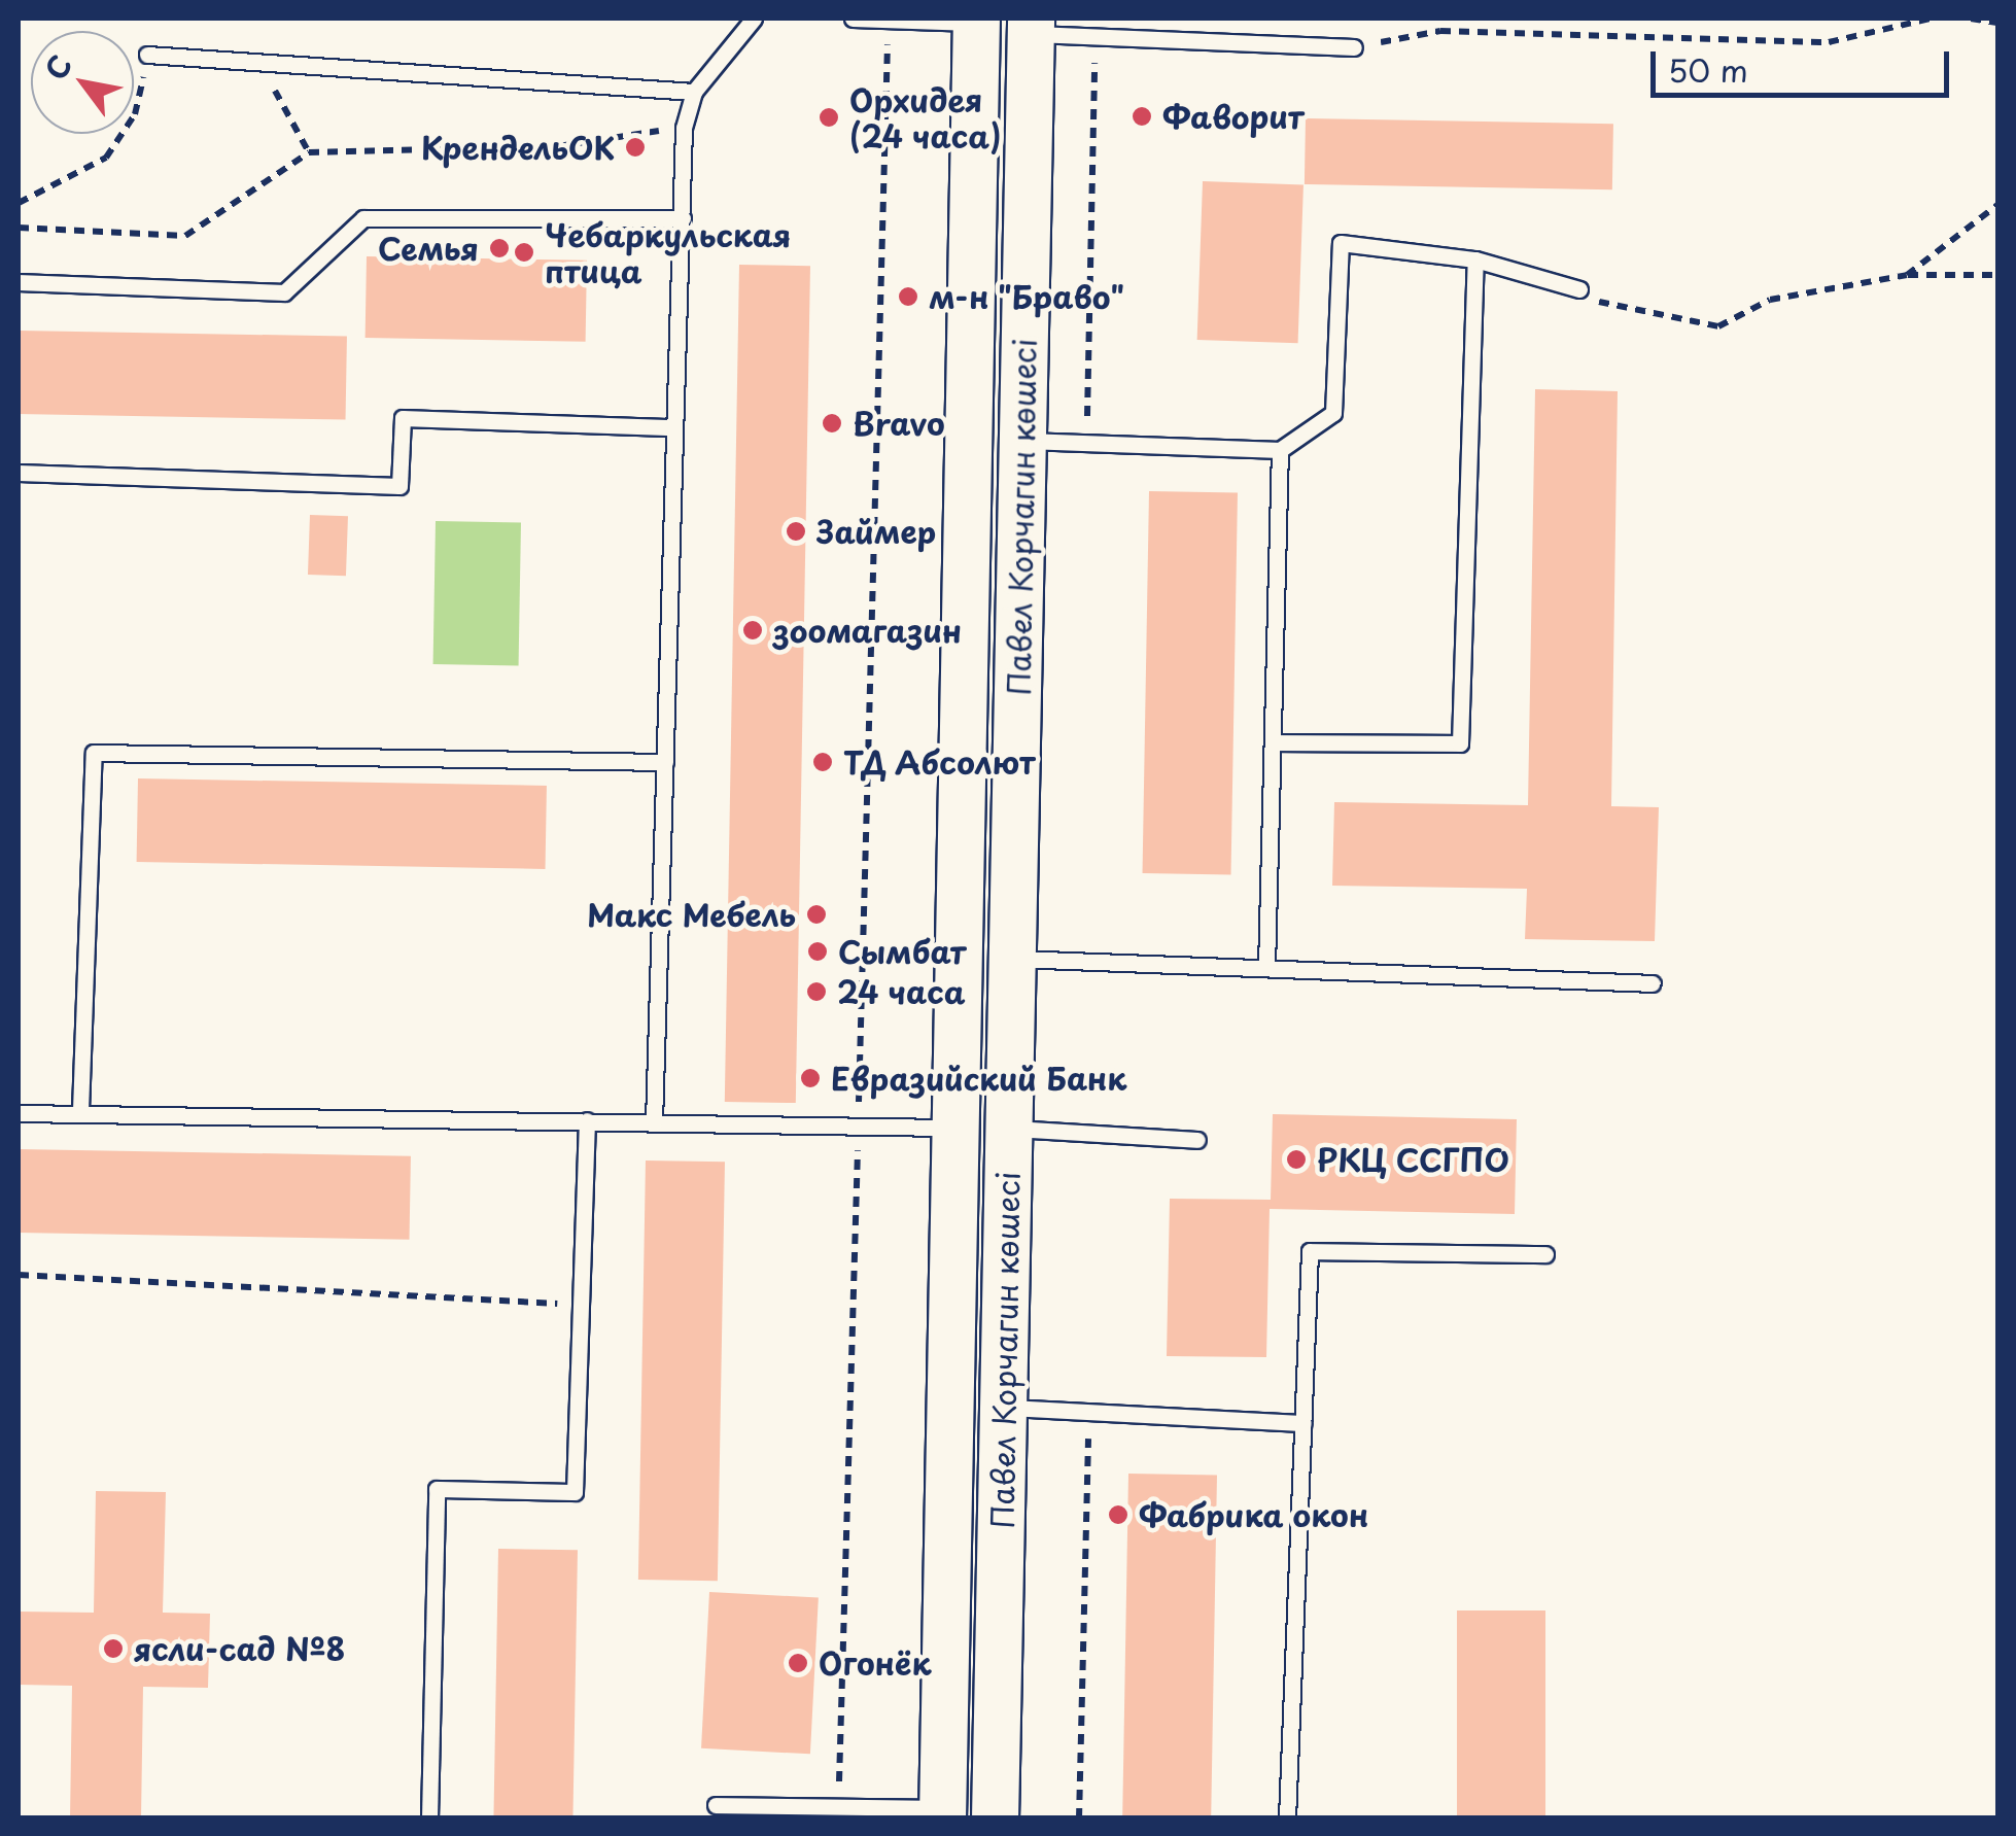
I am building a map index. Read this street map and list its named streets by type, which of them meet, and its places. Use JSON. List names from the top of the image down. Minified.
{"streets":{"street":["Павел Корчагин көшесі"]},"places":["Фаворит","Орхидея (24 часа)","КрендельОК","Семья","Чебаркульская птица","м-н \"Браво\"","Bravo","Займер","зоомагазин","ТД Абсолют","Макс Мебель","Сымбат","24 часа","Евразийский Банк","РКЦ ССГПО","Фабрика окон","ясли-сад №8","Огонёк"],"scale_bar":"50 m","north":"top left"}
